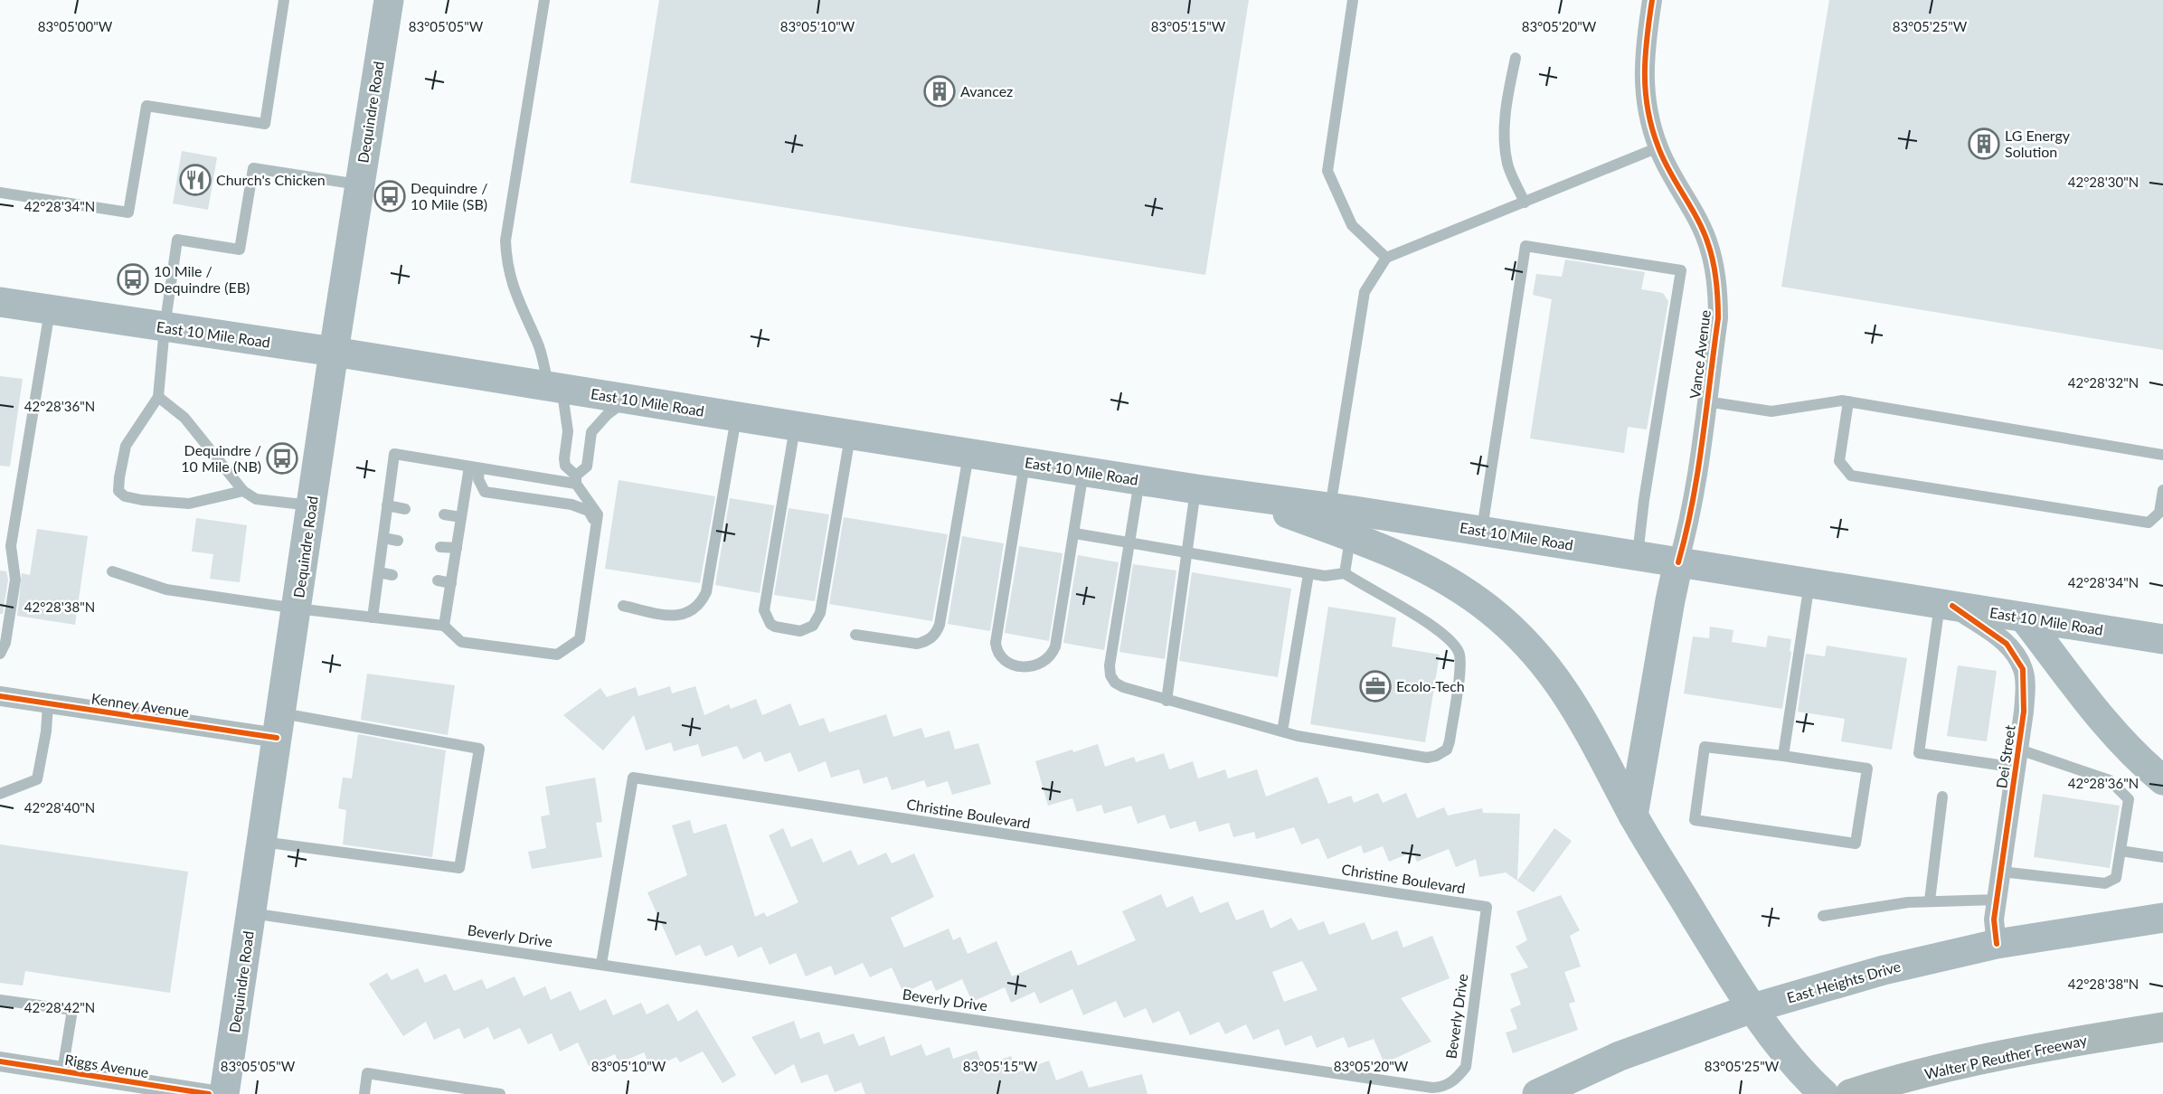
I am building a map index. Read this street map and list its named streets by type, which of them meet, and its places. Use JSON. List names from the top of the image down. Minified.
{"streets":{"highway":["Walter P Reuther Freeway"],"main road":["Dequindre Road","East 10 Mile Road","East Heights Drive"],"street":["Vance Avenue","Kenney Avenue","Dei Street","Riggs Avenue"],"lane":["Christine Boulevard","Beverly Drive"]},"crossings":[["Dequindre Road","East 10 Mile Road"],["Dequindre Road","Kenney Avenue"],["Dequindre Road","Beverly Drive"],["East 10 Mile Road","Vance Avenue"],["East 10 Mile Road","Dei Street"],["Dei Street","East Heights Drive"],["Christine Boulevard","Beverly Drive"]],"places":{"building":["Avancez","LG Energy Solution"],"restaurant":["Church's Chicken"],"bus stop":["Dequindre / 10 Mile (SB)","10 Mile / Dequindre (EB)","Dequindre / 10 Mile (NB)"],"office":["Ecolo-Tech"]},"coordinates":["83°05'20\"W","83°05'00\"W","83°05'05\"W","83°05'10\"W","83°05'15\"W","83°05'25\"W","42°28'30\"N","42°28'34\"N","42°28'32\"N","42°28'36\"N","42°28'38\"N","42°28'40\"N","42°28'42\"N"]}
